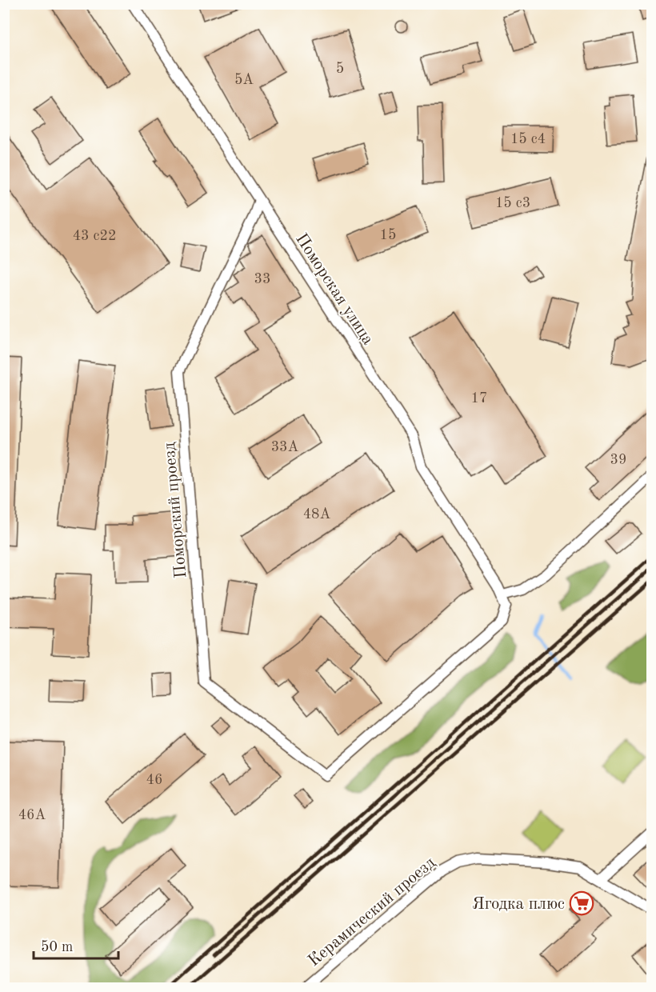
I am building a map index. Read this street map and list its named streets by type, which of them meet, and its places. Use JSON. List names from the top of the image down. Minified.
{"streets":{"street":["Поморская улица","Поморский проезд","Керамический проезд"]},"crossings":[["Поморская улица","Поморский проезд"]],"places":{"supermarket":["Ягодка плюс"]},"house_numbers":["5","5А","15 с4","15 с3","15","43 с22","33","17","33А","39","48А","46","46А"],"scale_bar":"50 m"}
